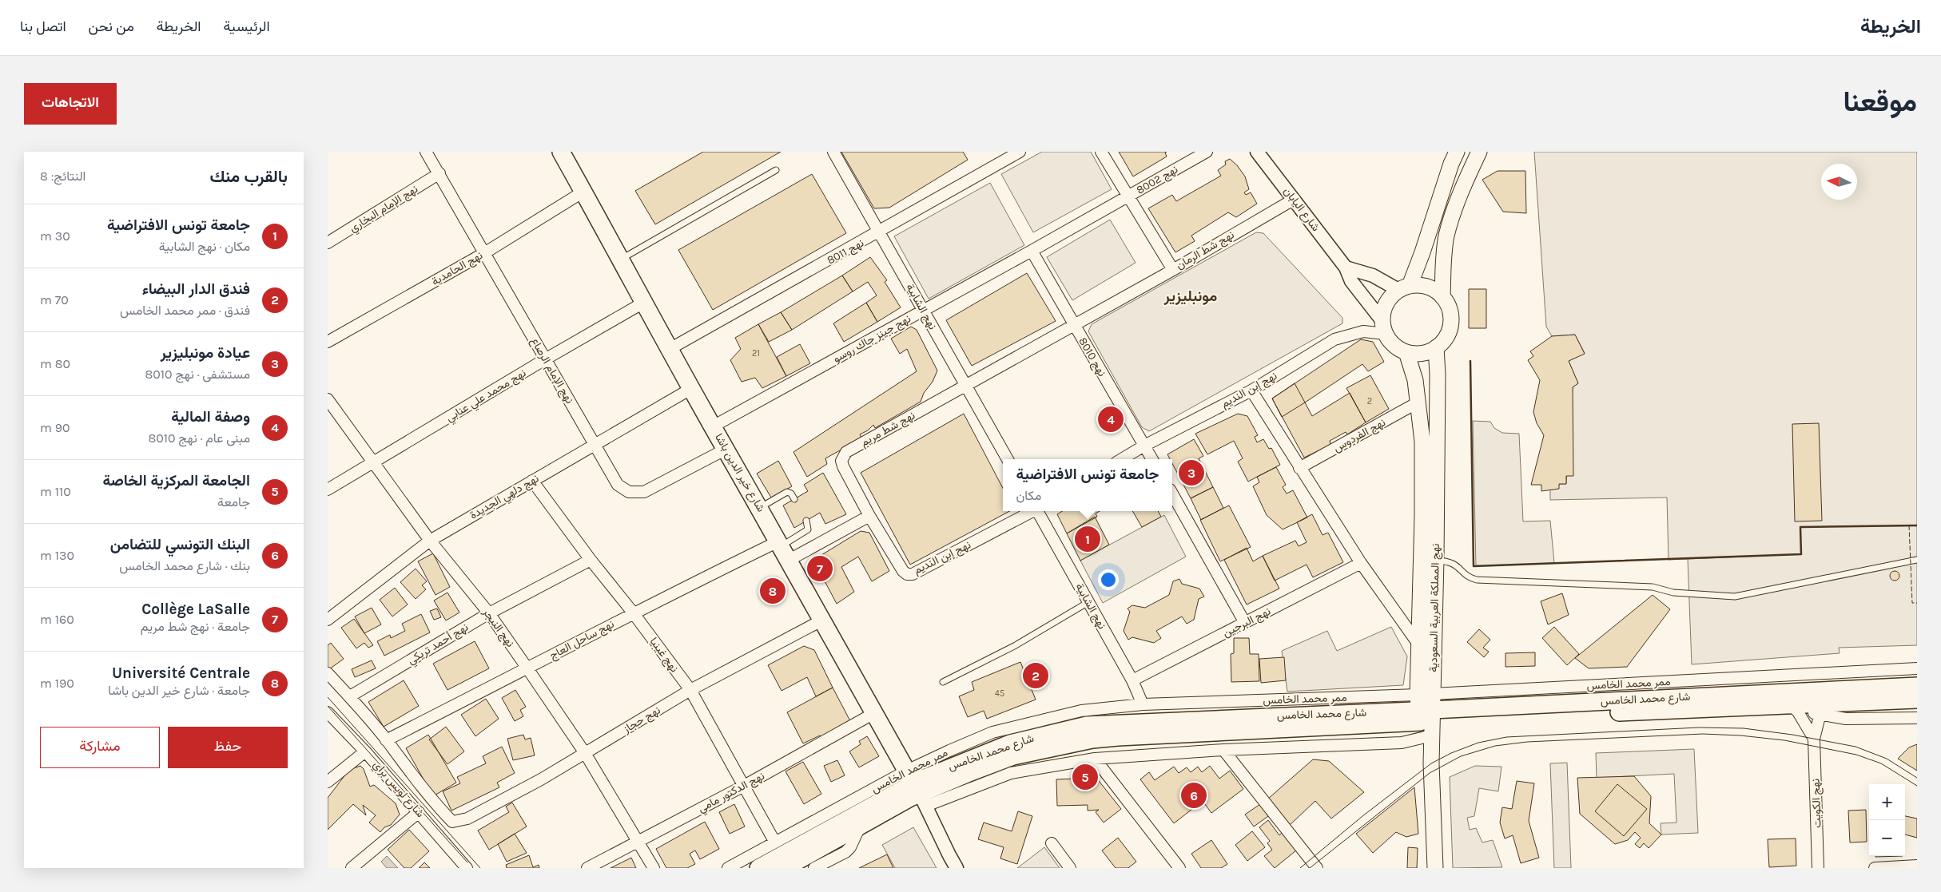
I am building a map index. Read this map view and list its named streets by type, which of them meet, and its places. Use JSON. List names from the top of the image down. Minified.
{"streets":{"main road":["شارع خير الدين باشا","نهج المملكة العربية السعودية","شارع محمد الخامس"],"street":["نهج 8002","نهج الإمام البخاري","شارع اليابان","نهج شط الرمان","نهج 8011","نهج الحامدية","نهج الشابية","نهج جينز جاك روسو","نهج 8010","نهج الإمام الرصاع","نهج إبن النديم","نهج محمد علي عنابي","نهج شط مريم","نهج الفردوس","نهج دلهي الجديدة","نهج البرجين","نهج النيجر","نهج ساحل العاج","نهج أحمد تريكي","نهج غينيا","ممر محمد الخامس","نهج حجاز","شارع لويس براي","نهج الدكتور مامي","نهج الكويت"]},"crossings":[["نهج 8002","نهج شط الرمان"],["نهج 8002","نهج جينز جاك روسو"],["نهج 8002","نهج 8010"],["نهج الإمام البخاري","نهج الإمام الرصاع"],["شارع اليابان","نهج شط الرمان"],["شارع اليابان","نهج إبن النديم"],["شارع اليابان","نهج المملكة العربية السعودية"],["نهج شط الرمان","نهج شط مريم"],["نهج 8011","نهج الشابية"],["نهج 8011","شارع خير الدين باشا"],["نهج الحامدية","نهج الإمام الرصاع"],["نهج الحامدية","شارع خير الدين باشا"],["نهج الشابية","نهج جينز جاك روسو"],["نهج الشابية","نهج شط مريم"],["نهج الشابية","نهج البرجين"],["نهج الشابية","ممر محمد الخامس"],["نهج جينز جاك روسو","نهج 8010"],["نهج جينز جاك روسو","شارع خير الدين باشا"],["نهج 8010","نهج إبن النديم"],["نهج 8010","نهج شط مريم"],["نهج الإمام الرصاع","نهج محمد علي عنابي"],["نهج الإمام الرصاع","شارع خير الدين باشا"],["نهج الإمام الرصاع","نهج دلهي الجديدة"],["نهج إبن النديم","نهج شط مريم"],["نهج إبن النديم","نهج المملكة العربية السعودية"],["نهج محمد علي عنابي","شارع خير الدين باشا"],["نهج محمد علي عنابي","نهج النيجر"],["نهج الفردوس","نهج المملكة العربية السعودية"],["شارع خير الدين باشا","نهج دلهي الجديدة"],["شارع خير الدين باشا","نهج ساحل العاج"],["شارع خير الدين باشا","ممر محمد الخامس"],["شارع خير الدين باشا","شارع محمد الخامس"],["شارع خير الدين باشا","نهج حجاز"],["شارع خير الدين باشا","نهج الدكتور مامي"],["نهج دلهي الجديدة","نهج النيجر"],["نهج دلهي الجديدة","نهج غينيا"],["نهج المملكة العربية السعودية","ممر محمد الخامس"],["نهج المملكة العربية السعودية","شارع محمد الخامس"],["نهج النيجر","نهج ساحل العاج"],["نهج النيجر","نهج أحمد تريكي"],["نهج النيجر","نهج حجاز"],["نهج النيجر","نهج الدكتور مامي"],["نهج ساحل العاج","نهج غينيا"],["نهج ساحل العاج","شارع لويس براي"],["نهج أحمد تريكي","نهج غينيا"],["نهج أحمد تريكي","شارع لويس براي"],["نهج غينيا","ممر محمد الخامس"],["نهج غينيا","نهج حجاز"],["نهج غينيا","نهج الدكتور مامي"],["ممر محمد الخامس","شارع محمد الخامس"],["شارع محمد الخامس","نهج الكويت"],["نهج حجاز","شارع لويس براي"]],"districts":["مونبليزير"],"house_numbers":["21","2","45"],"north":"left","page":{"header":"الخريطة","nav":["الرئيسية","الخريطة","من نحن","اتصل بنا"],"title":"موقعنا","buttons":["الاتجاهات",["حفظ","مشاركة"]],"heading":["بالقرب منك","النتائج: 8"],"list":[{"mark":"1","name":"جامعة تونس الافتراضية","note":"مكان · نهج الشابية","value":"30 m"},{"mark":"2","name":"فندق الدار البيضاء","note":"فندق · ممر محمد الخامس","value":"70 m"},{"mark":"3","name":"عيادة مونبليزير","note":"مستشفى · نهج 8010","value":"80 m"},{"mark":"4","name":"وصفة المالية","note":"مبنى عام · نهج 8010","value":"90 m"},{"mark":"5","name":"الجامعة المركزية الخاصة","note":"جامعة","value":"110 m"},{"mark":"6","name":"البنك التونسي للتضامن","note":"بنك · شارع محمد الخامس","value":"130 m"},{"mark":"7","name":"Collège LaSalle","note":"جامعة · نهج شط مريم","value":"160 m"},{"mark":"8","name":"Université Centrale","note":"جامعة · شارع خير الدين باشا","value":"190 m"}],"pins":["4","3","1","7","8","2","5","6"],"popup":["جامعة تونس الافتراضية","مكان"],"map_buttons":["+","−"]}}
